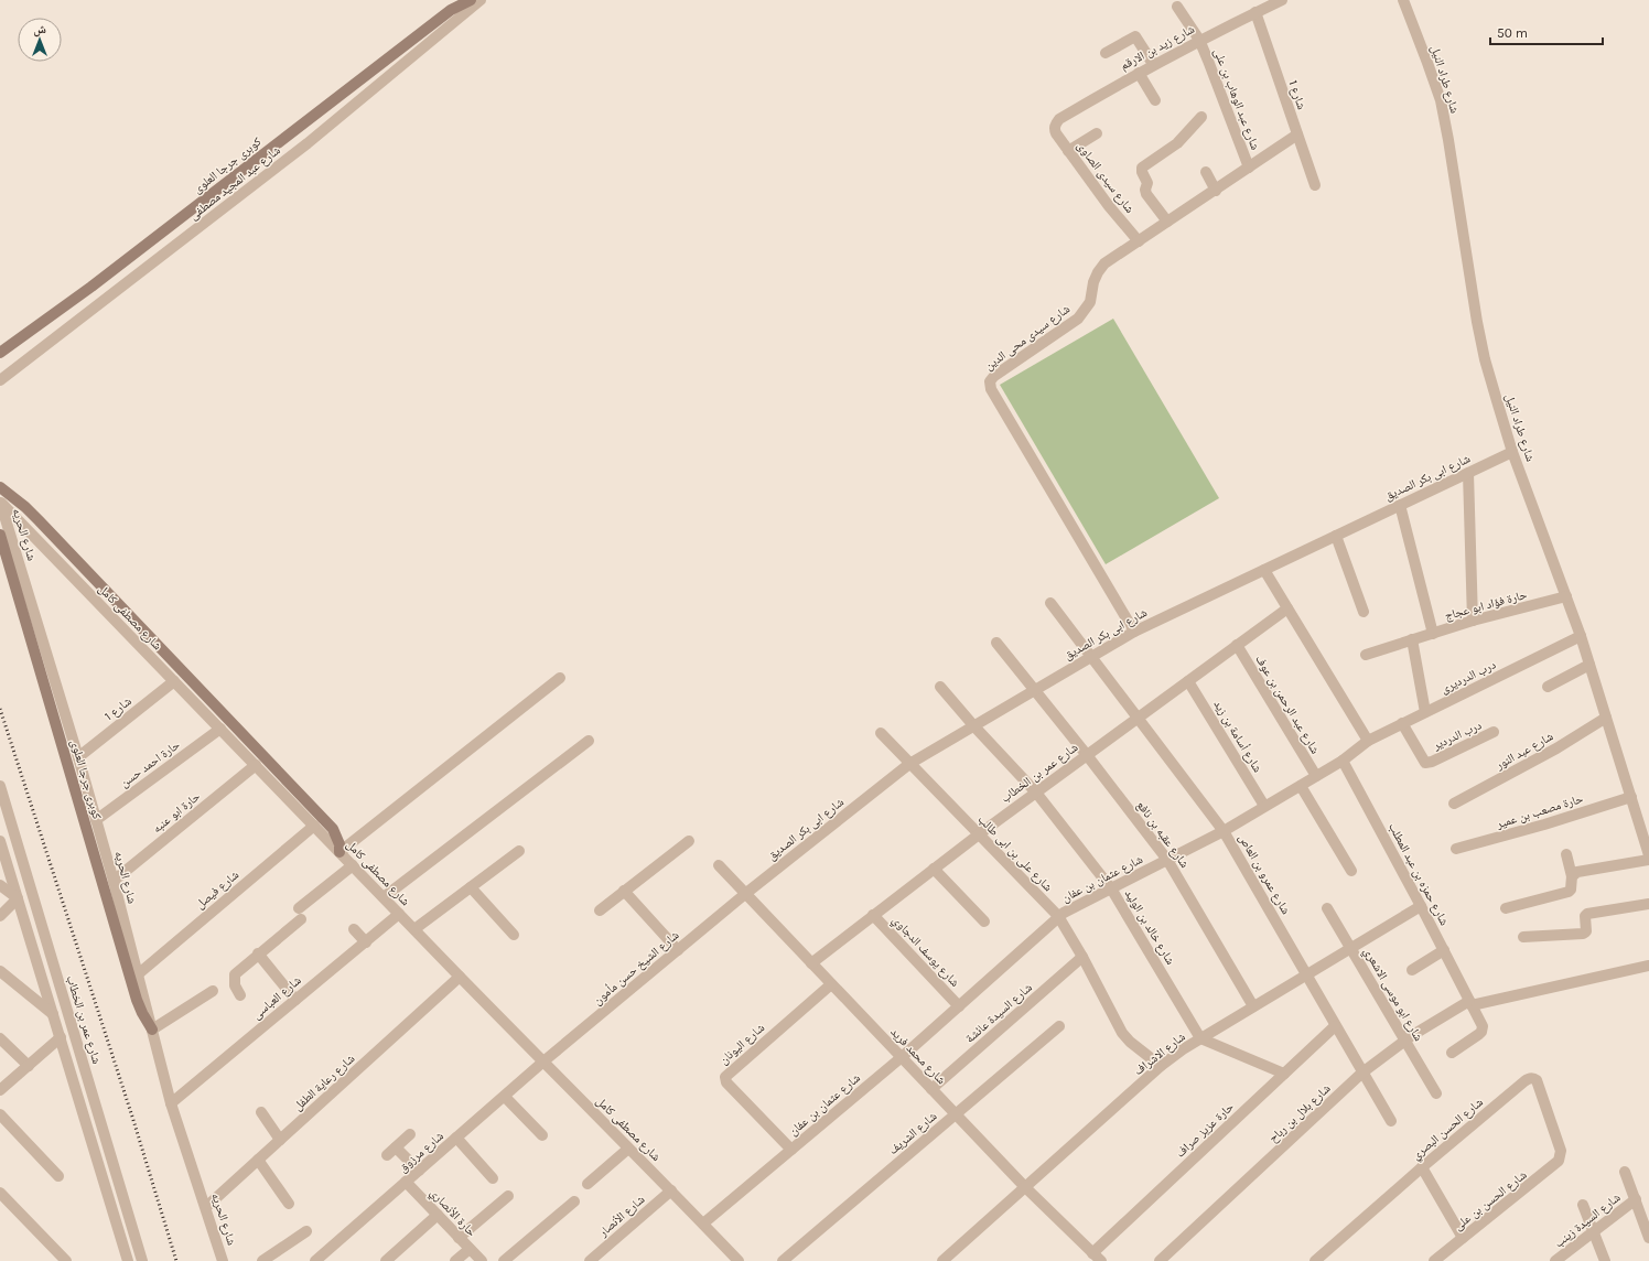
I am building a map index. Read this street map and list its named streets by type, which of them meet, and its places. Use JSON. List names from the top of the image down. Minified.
{"streets":{"street":["شارع زيد بن الارقم","شارع طراد النيل","شارع 1","شارع عبد الوهاب بن على","كوبرى جرجا العلوى","شارع سيدى الصاوى","شارع عبد المجيد مصطفى","شارع سيدى محى الدين","شارع ابى بكر الصديق","شارع الحريه","حارة فؤاد ابو عجاج","شارع مصطفى كامل","درب الدرديرى","شارع عبد الرحمن بن عوف","درب الدردير","شارع أسامة بن زيد","شارع عبد النور","حارة احمد حسن","شارع عمر بن الخطاب","حارة مصعب بن عمير","حارة ابو عنبه","شارع عقبه بن نافع","شارع على بن ابى طالب","شارع عمرو بن العاص","شارع حمزه بن عبد المطلب","شارع عثمان بن عفان","شارع فيصل","شارع خالد بن الوليد","شارع يوسف الدجاوي","شارع الشيخ حسن مأمون","شارع ابو موسى الاشعري","شارع العباسى","شارع السيدة عائشة","شارع اليونان","شارع الاشراف","شارع محمد فريد","شارع رعاية الطفل","شارع بلال بن رباح","شارع الحسن البصري","حارة عزيز صراف","شارع الشريف","شارع مرزوق","شارع الحسن بن على","حارة الأنصاري","شارع الأنصار","شارع السيدة زينب"]},"crossings":[["شارع زيد بن الارقم","شارع 1"],["شارع زيد بن الارقم","شارع عبد الوهاب بن على"],["شارع زيد بن الارقم","شارع سيدى الصاوى"],["شارع طراد النيل","شارع ابى بكر الصديق"],["شارع طراد النيل","حارة فؤاد ابو عجاج"],["شارع طراد النيل","درب الدرديرى"],["شارع طراد النيل","شارع عبد النور"],["شارع طراد النيل","حارة مصعب بن عمير"],["شارع 1","شارع سيدى محى الدين"],["شارع 1","شارع الحريه"],["شارع 1","شارع مصطفى كامل"],["شارع عبد الوهاب بن على","شارع سيدى محى الدين"],["كوبرى جرجا العلوى","شارع الحريه"],["شارع سيدى الصاوى","شارع سيدى محى الدين"],["شارع سيدى محى الدين","شارع ابى بكر الصديق"],["شارع ابى بكر الصديق","شارع عقبه بن نافع"],["شارع ابى بكر الصديق","شارع على بن ابى طالب"],["شارع ابى بكر الصديق","شارع عمرو بن العاص"],["شارع ابى بكر الصديق","شارع خالد بن الوليد"],["شارع ابى بكر الصديق","شارع الشيخ حسن مأمون"],["شارع ابى بكر الصديق","شارع محمد فريد"],["شارع الحريه","شارع مصطفى كامل"],["شارع الحريه","حارة احمد حسن"],["شارع الحريه","حارة ابو عنبه"],["شارع الحريه","شارع فيصل"],["شارع الحريه","شارع العباسى"],["شارع الحريه","شارع رعاية الطفل"],["شارع مصطفى كامل","حارة احمد حسن"],["شارع مصطفى كامل","حارة ابو عنبه"],["شارع مصطفى كامل","شارع عثمان بن عفان"],["شارع مصطفى كامل","شارع فيصل"],["شارع مصطفى كامل","شارع الشيخ حسن مأمون"],["شارع مصطفى كامل","شارع العباسى"],["شارع مصطفى كامل","شارع رعاية الطفل"],["شارع مصطفى كامل","شارع مرزوق"],["شارع مصطفى كامل","شارع الأنصار"],["درب الدرديرى","درب الدردير"],["درب الدرديرى","شارع عثمان بن عفان"],["شارع عبد الرحمن بن عوف","شارع عمر بن الخطاب"],["شارع عبد الرحمن بن عوف","شارع عثمان بن عفان"],["شارع أسامة بن زيد","شارع عمر بن الخطاب"],["شارع أسامة بن زيد","شارع عثمان بن عفان"],["شارع عمر بن الخطاب","شارع عقبه بن نافع"],["شارع عمر بن الخطاب","شارع على بن ابى طالب"],["شارع عمر بن الخطاب","شارع عمرو بن العاص"],["شارع عمر بن الخطاب","شارع خالد بن الوليد"],["شارع عمر بن الخطاب","شارع يوسف الدجاوي"],["شارع عمر بن الخطاب","شارع محمد فريد"],["شارع عقبه بن نافع","شارع عثمان بن عفان"],["شارع عقبه بن نافع","شارع الاشراف"],["شارع على بن ابى طالب","شارع عثمان بن عفان"],["شارع على بن ابى طالب","شارع السيدة عائشة"],["شارع على بن ابى طالب","شارع الاشراف"],["شارع عمرو بن العاص","شارع عثمان بن عفان"],["شارع عمرو بن العاص","شارع الاشراف"],["شارع عمرو بن العاص","شارع بلال بن رباح"],["شارع عمرو بن العاص","حارة عزيز صراف"],["شارع حمزه بن عبد المطلب","شارع عثمان بن عفان"],["شارع حمزه بن عبد المطلب","شارع الاشراف"],["شارع حمزه بن عبد المطلب","شارع بلال بن رباح"],["شارع عثمان بن عفان","شارع خالد بن الوليد"],["شارع عثمان بن عفان","شارع يوسف الدجاوي"],["شارع عثمان بن عفان","شارع اليونان"],["شارع عثمان بن عفان","شارع محمد فريد"],["شارع خالد بن الوليد","شارع الاشراف"],["شارع الشيخ حسن مأمون","شارع محمد فريد"],["شارع الشيخ حسن مأمون","شارع مرزوق"],["شارع ابو موسى الاشعري","شارع الاشراف"],["شارع ابو موسى الاشعري","شارع بلال بن رباح"],["شارع السيدة عائشة","شارع محمد فريد"],["شارع اليونان","شارع محمد فريد"],["شارع الاشراف","شارع محمد فريد"],["شارع محمد فريد","حارة عزيز صراف"],["شارع محمد فريد","شارع الشريف"],["شارع الحسن البصري","شارع الحسن بن على"],["شارع مرزوق","حارة الأنصاري"]],"scale_bar":"50 m","north":"top"}
